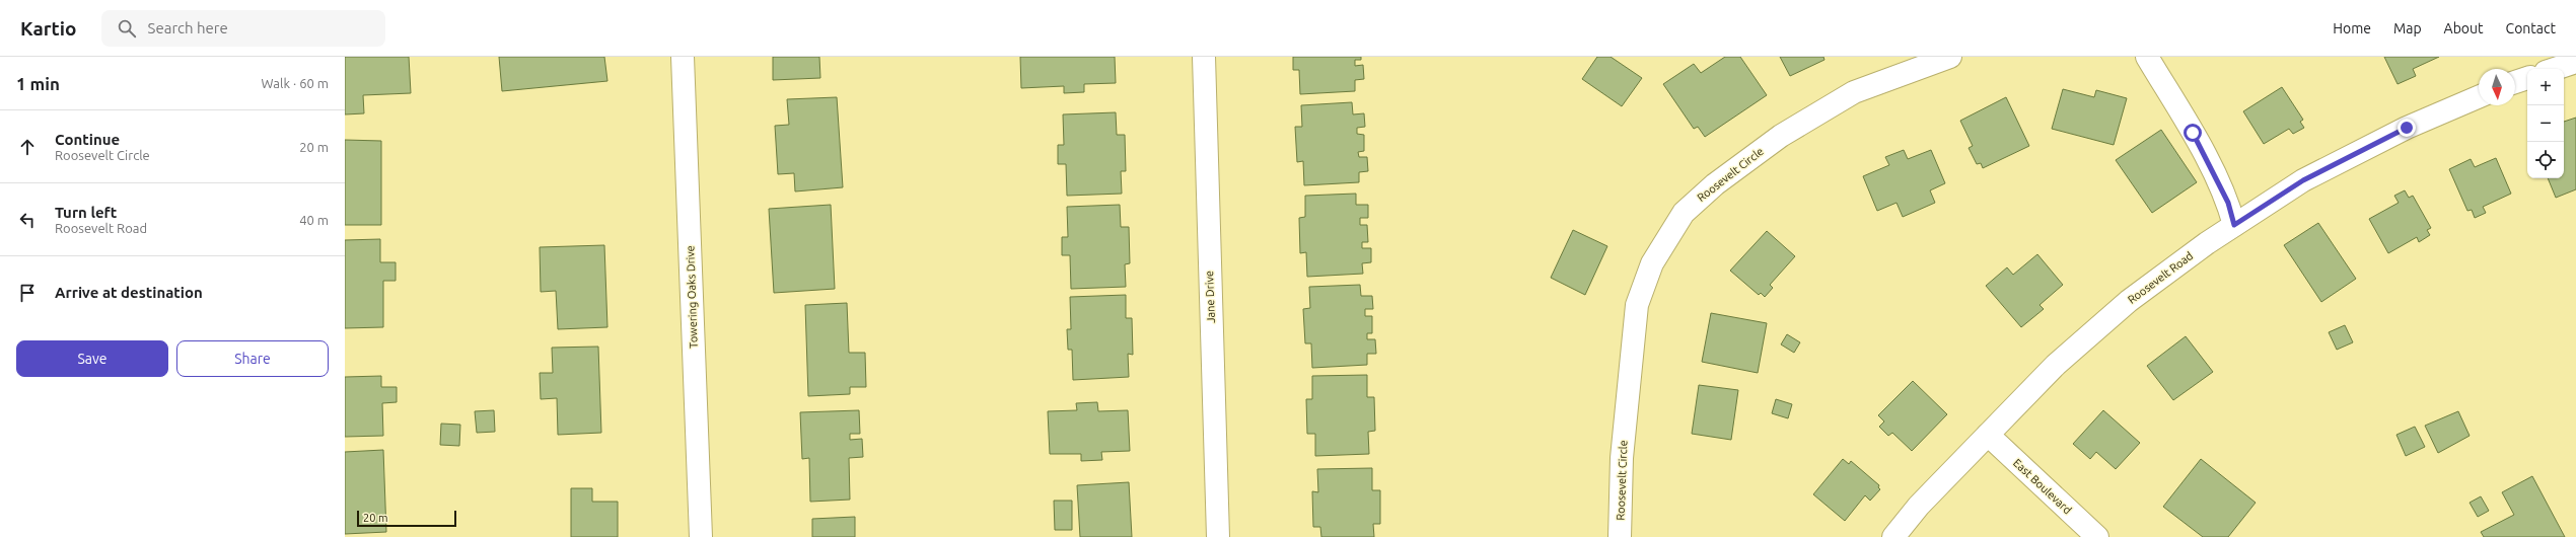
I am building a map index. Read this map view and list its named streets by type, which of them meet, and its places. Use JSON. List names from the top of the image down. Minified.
{"streets":{"street":["Roosevelt Circle","Roosevelt Road","Towering Oaks Drive","Jane Drive","East Boulevard"]},"crossings":[["Roosevelt Road","East Boulevard"]],"scale_bar":"20 m","north":"bottom","page":{"header":"Kartio","search":"Search here","nav":["Home","Map","About","Contact"],"heading":["1 min","Walk · 60 m"],"map_buttons":["+","−"],"list":[["Continue","Roosevelt Circle","20 m"],["Turn left","Roosevelt Road","40 m"],"Arrive at destination"],"buttons":["Save","Share"],"scale":"20 m"}}
